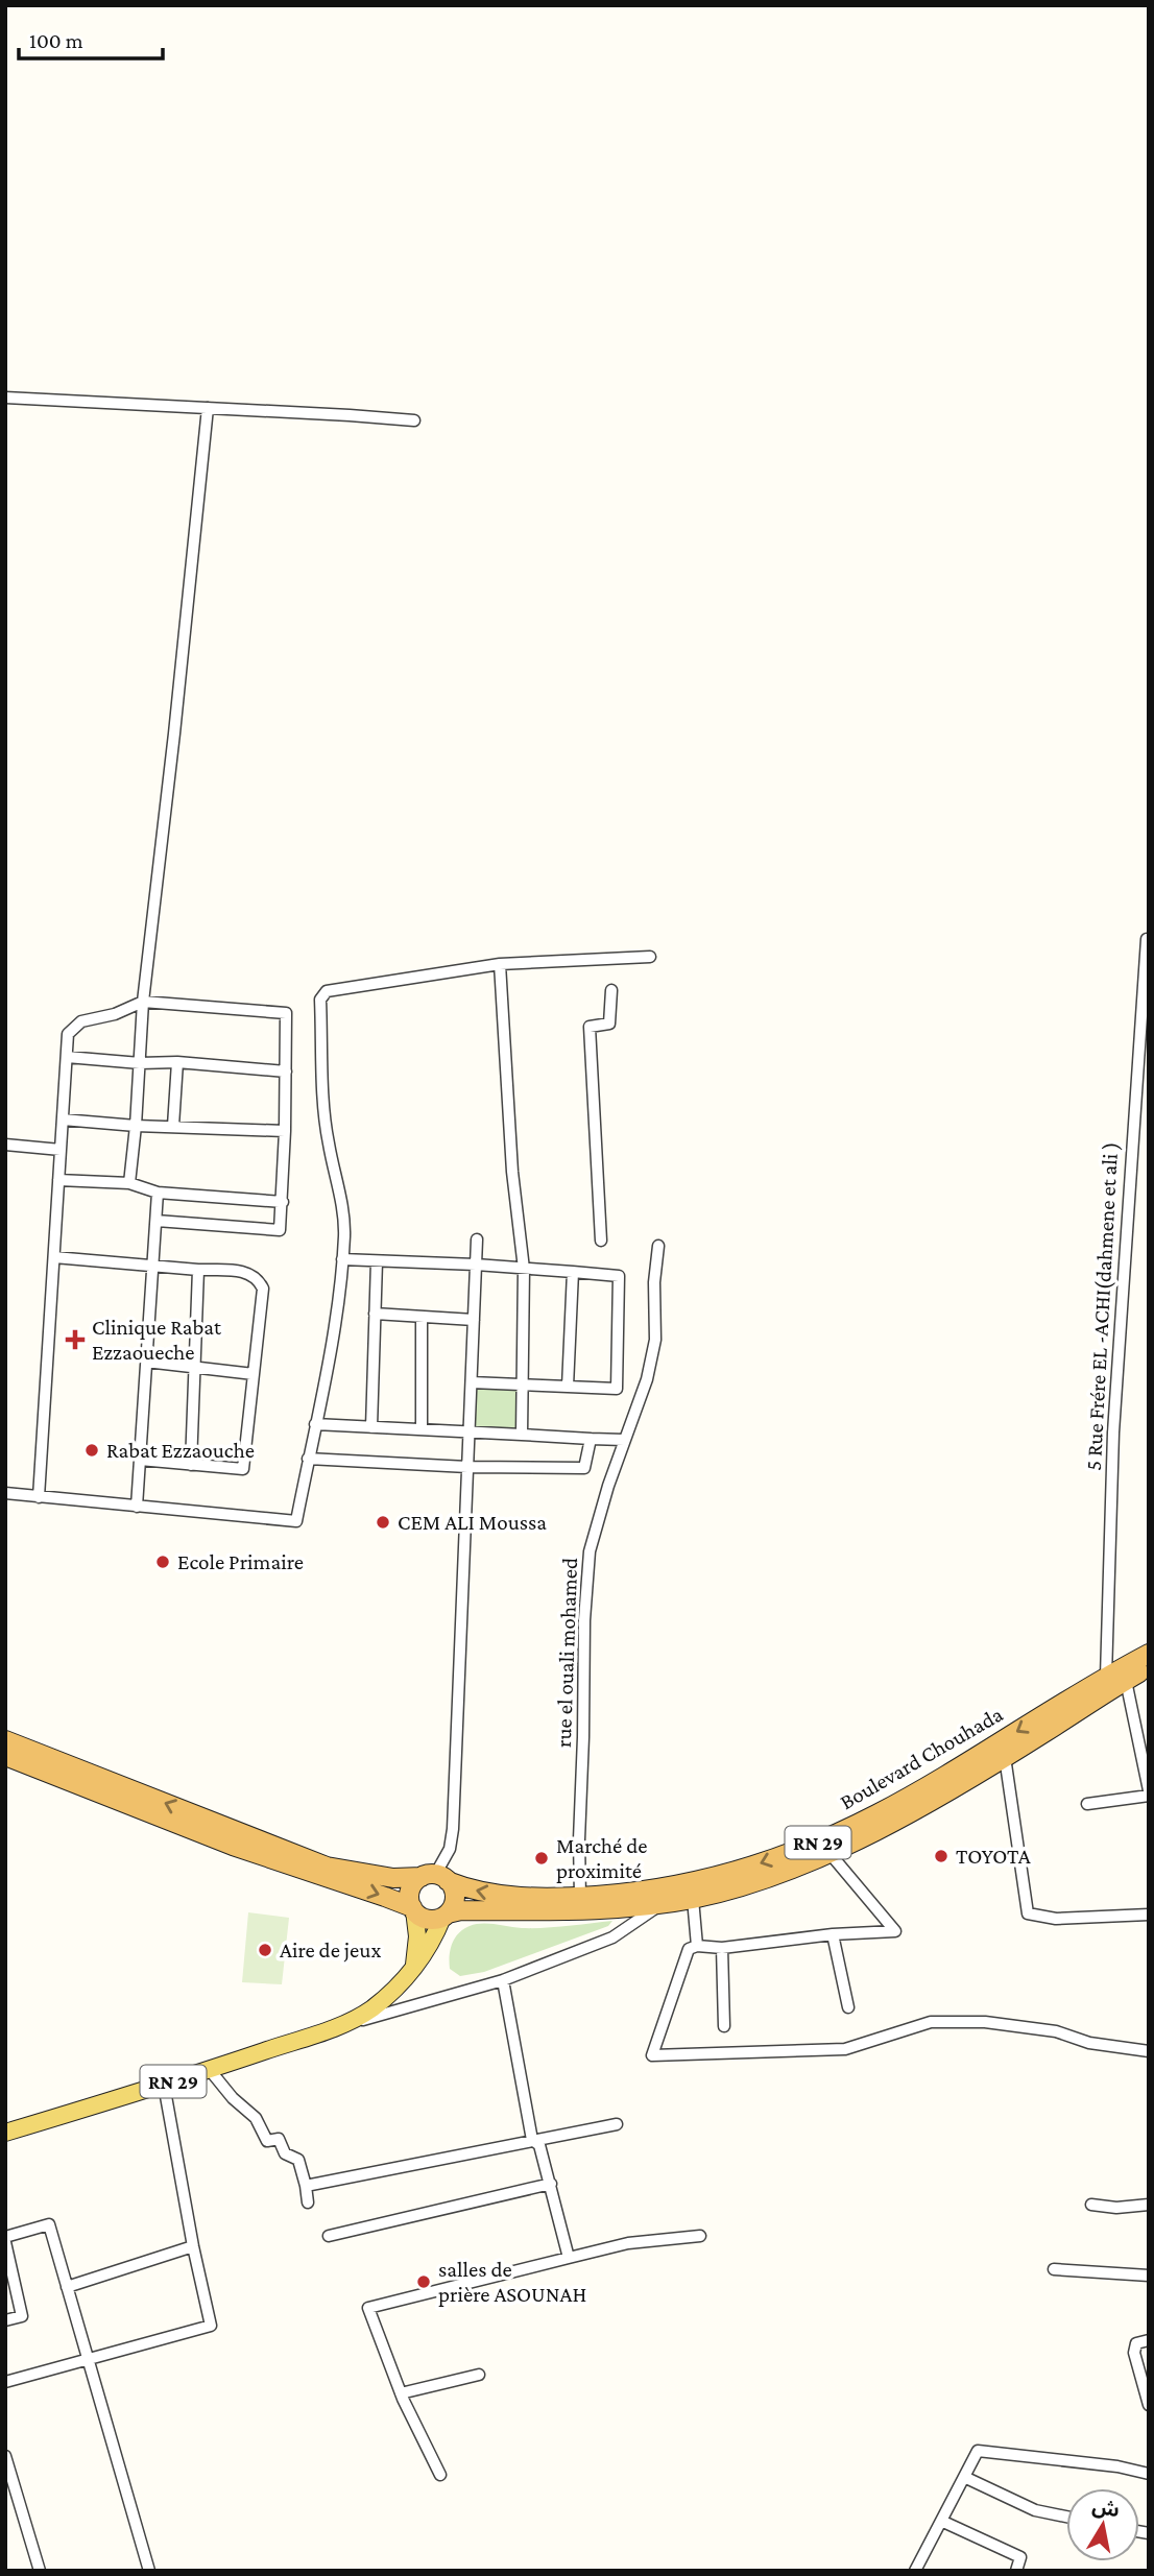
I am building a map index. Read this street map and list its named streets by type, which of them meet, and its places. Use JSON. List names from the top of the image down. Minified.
{"streets":{"highway":["Boulevard Chouhada","RN 29"],"street":["5 Rue Frére EL -ACHI(dahmene et ali )","rue el ouali mohamed"]},"crossings":[["5 Rue Frére EL -ACHI(dahmene et ali )","Boulevard Chouhada"],["5 Rue Frére EL -ACHI(dahmene et ali )","RN 29"],["rue el ouali mohamed","Boulevard Chouhada"],["Boulevard Chouhada","RN 29"]],"places":{"health":["Clinique Rabat Ezzaoueche"],"other":["Rabat Ezzaouche","CEM ALI Moussa","Ecole Primaire","TOYOTA","Marché de proximité","Aire de jeux","salles de prière ASOUNAH"]},"scale_bar":"100 m","north":"top"}
